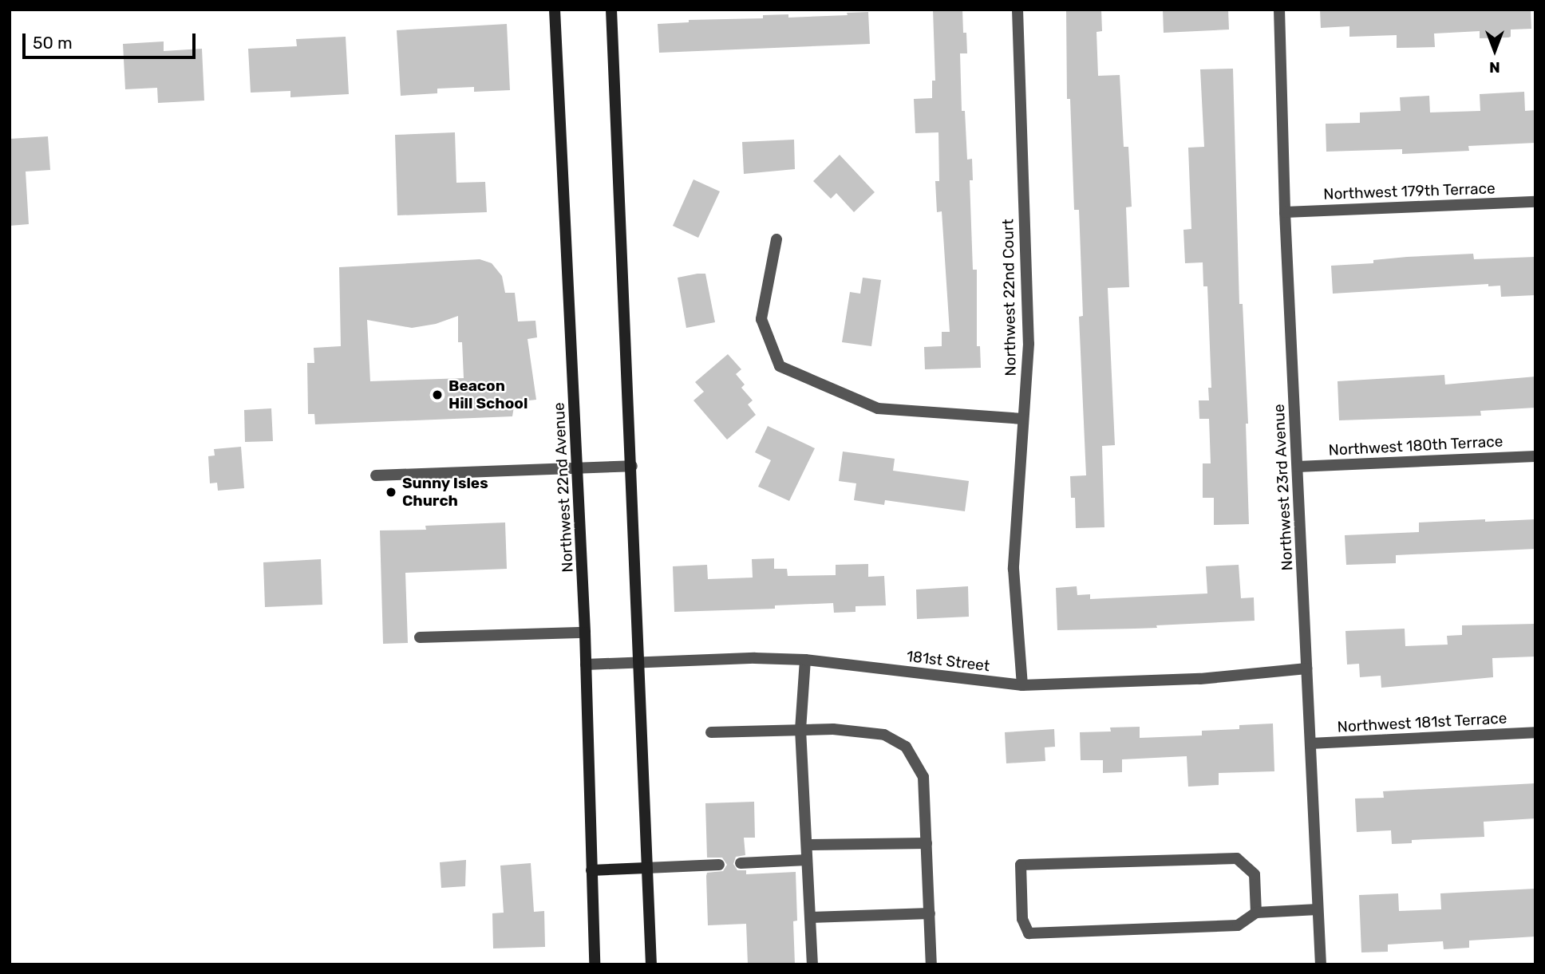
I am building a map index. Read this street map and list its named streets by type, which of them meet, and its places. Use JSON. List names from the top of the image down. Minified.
{"streets":{"main road":["Northwest 22nd Avenue"],"street":["Northwest 179th Terrace","Northwest 22nd Court","Northwest 180th Terrace","Northwest 23rd Avenue","181st Street","Northwest 181st Terrace"]},"crossings":[["Northwest 179th Terrace","Northwest 23rd Avenue"],["Northwest 22nd Court","181st Street"],["Northwest 180th Terrace","Northwest 23rd Avenue"],["Northwest 22nd Avenue","181st Street"],["Northwest 23rd Avenue","181st Street"],["Northwest 23rd Avenue","Northwest 181st Terrace"]],"places":["Beacon Hill School","Sunny Isles Church"],"scale_bar":"50 m","north":"bottom"}
